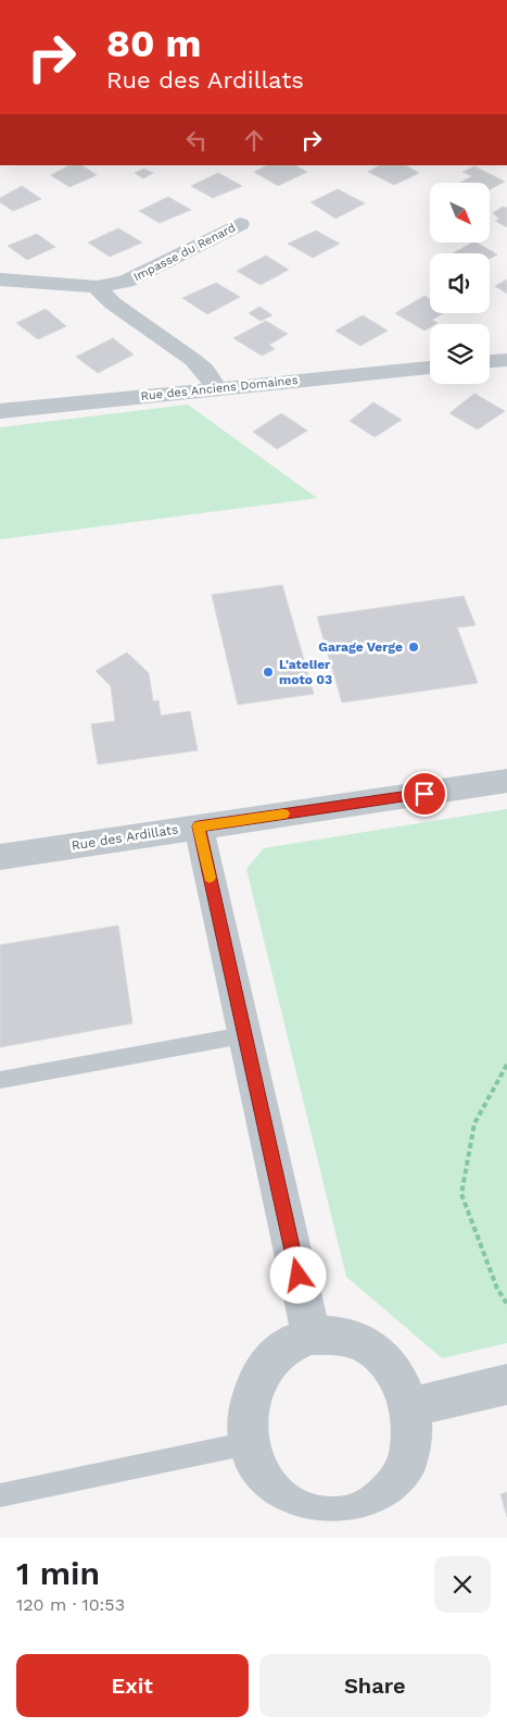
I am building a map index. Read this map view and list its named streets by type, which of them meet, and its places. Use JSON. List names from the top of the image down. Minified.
{"streets":{"street":["Impasse du Renard","Rue des Anciens Domaines","Rue des Ardillats"]},"places":["Garage Verge","L'atelier moto 03"],"north":"bottom right","page":{"turn":["80 m","Rue des Ardillats"],"heading":["1 min","120 m · 10:53"],"buttons":["Exit","Share"]}}
